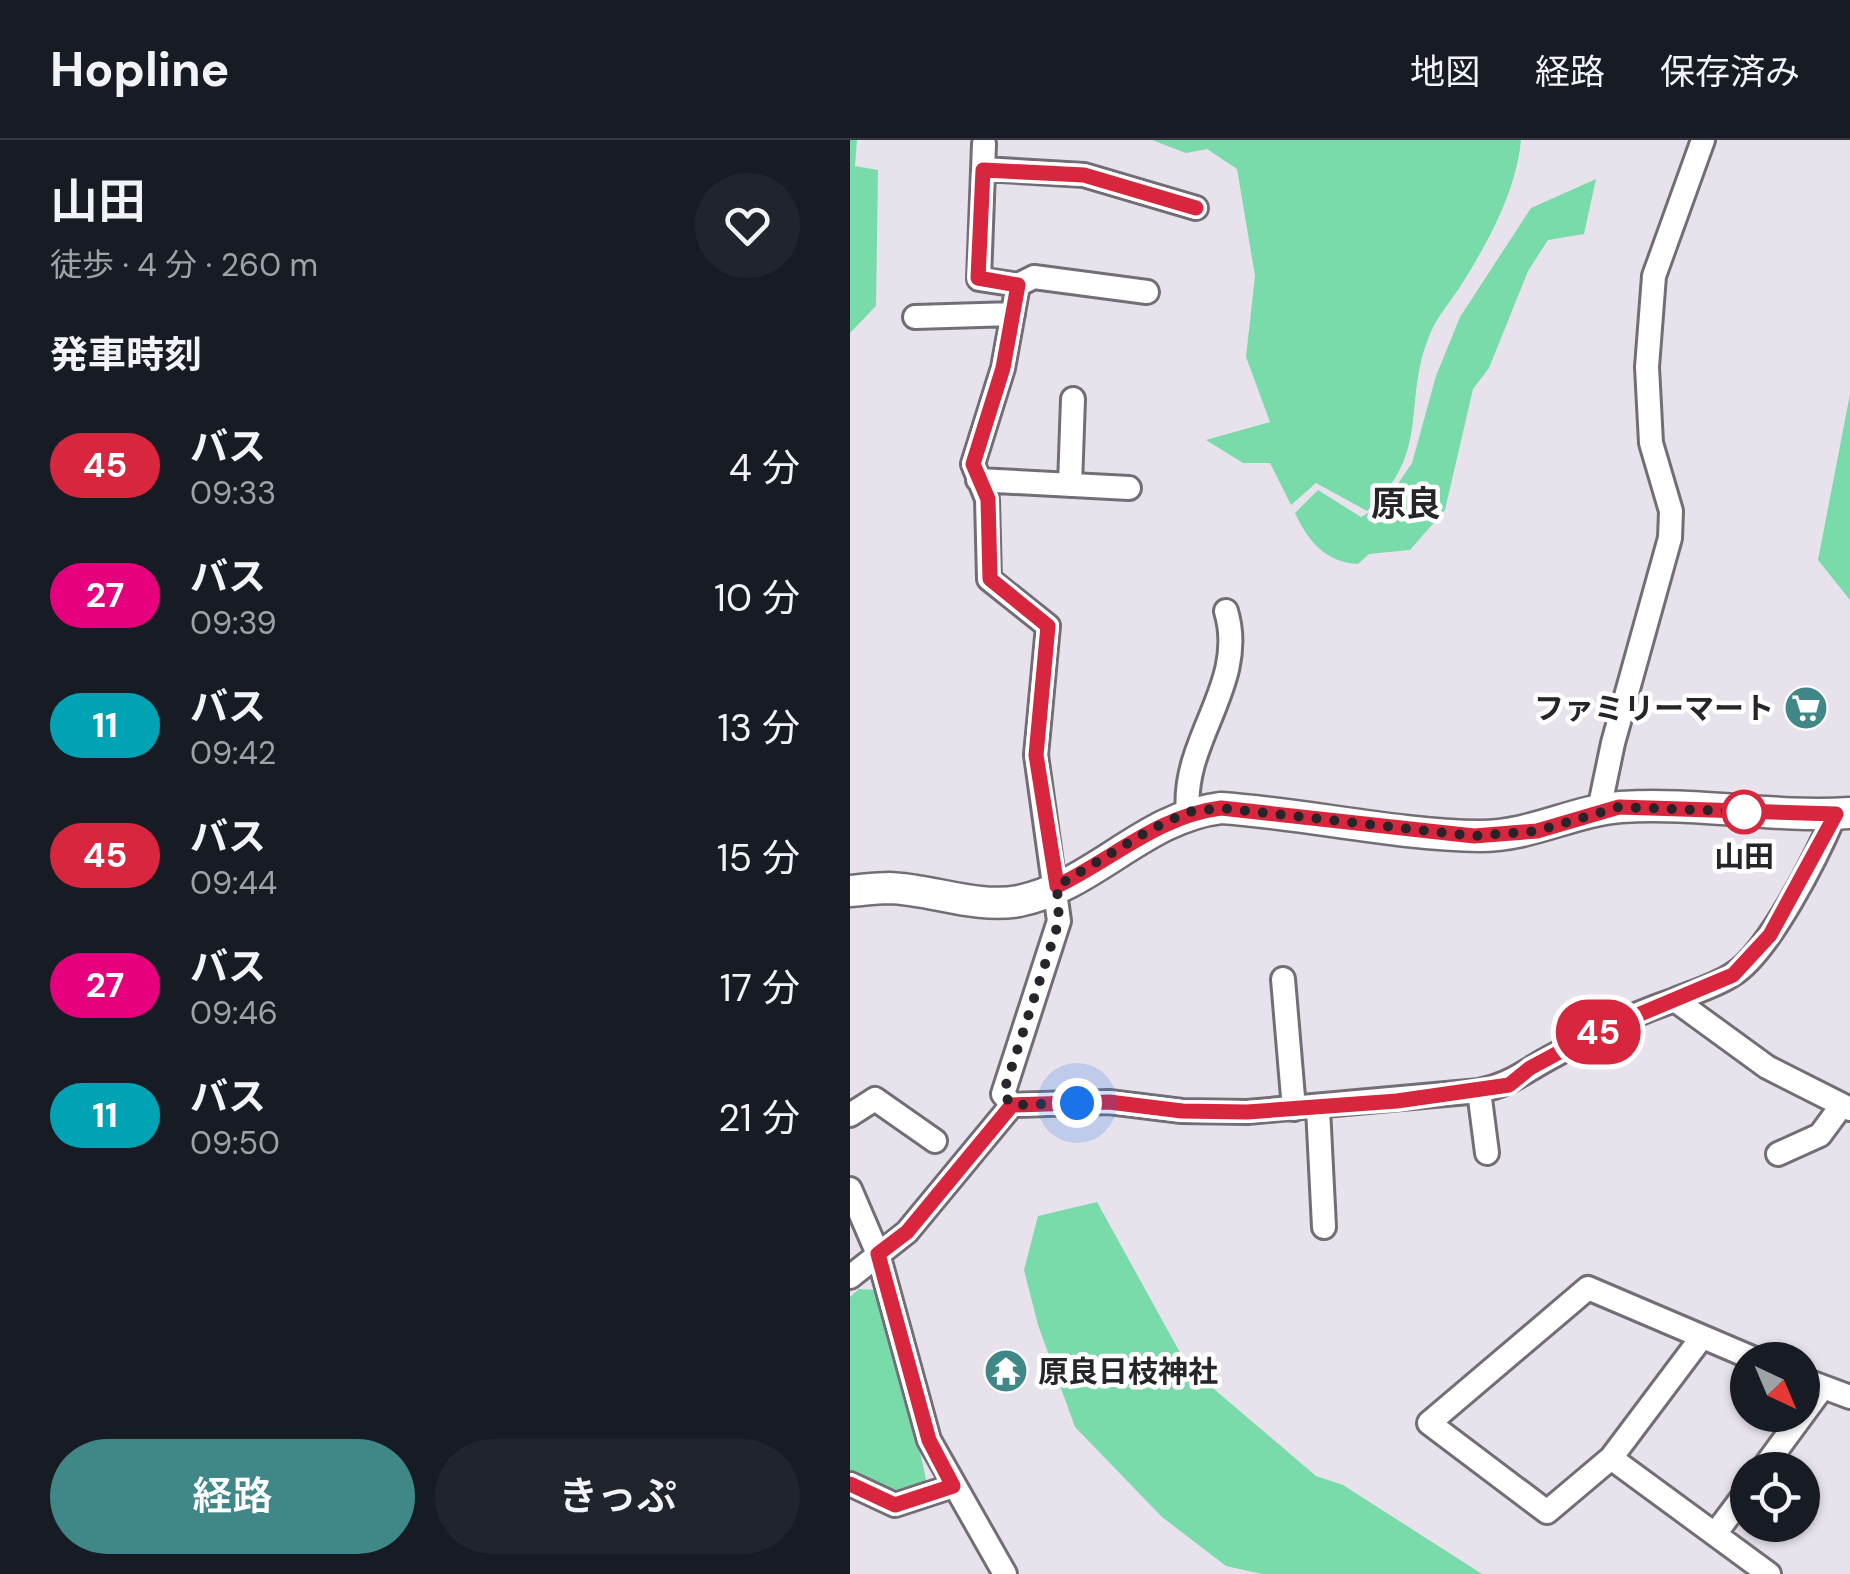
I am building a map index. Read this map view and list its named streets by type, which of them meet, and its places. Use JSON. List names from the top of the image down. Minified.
{"districts":["原良"],"places":{"supermarket":["ファミリーマート"],"other":["山田"],"temple":["原良日枝神社"]},"lines":["bus line 45"],"north":"bottom right","page":{"header":"Hopline","nav":["地図","経路","保存済み"],"heading":[["山田","徒歩 · 4 分 · 260 m"],"発車時刻"],"on_map":"45","list":[{"mark":"45","name":"バス","note":"09:33","value":"4 分"},{"mark":"27","name":"バス","note":"09:39","value":"10 分"},{"mark":"11","name":"バス","note":"09:42","value":"13 分"},{"mark":"45","name":"バス","note":"09:44","value":"15 分"},{"mark":"27","name":"バス","note":"09:46","value":"17 分"},{"mark":"11","name":"バス","note":"09:50","value":"21 分"}],"buttons":["経路","きっぷ"]}}
